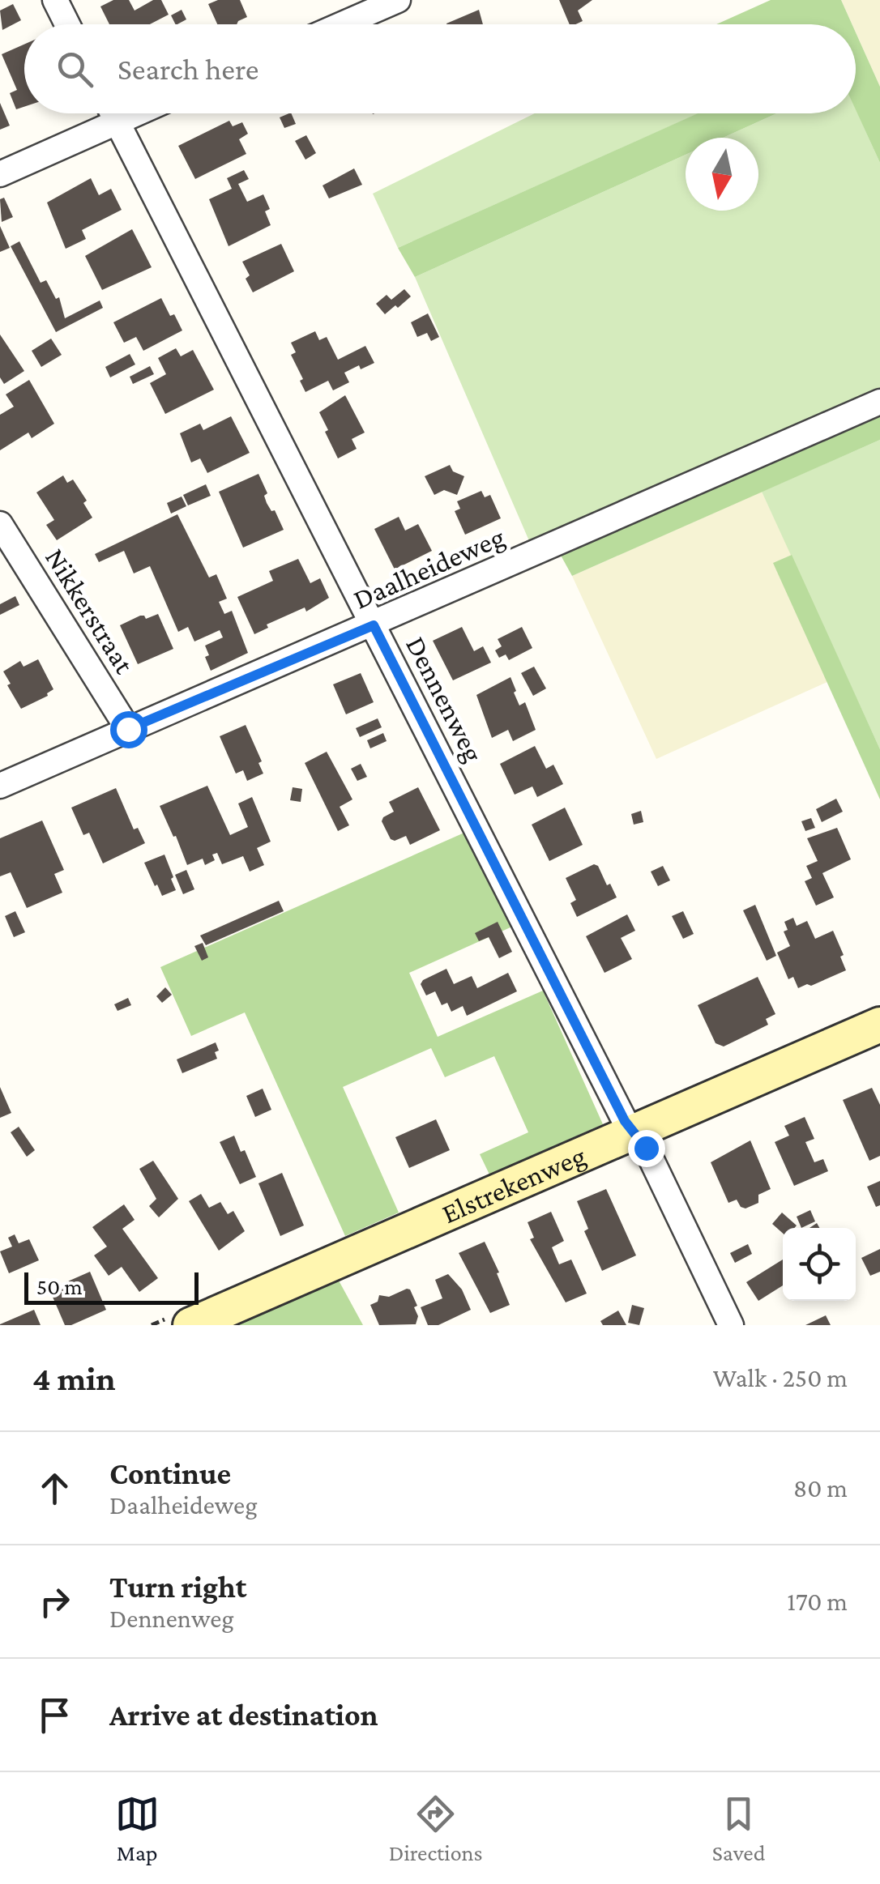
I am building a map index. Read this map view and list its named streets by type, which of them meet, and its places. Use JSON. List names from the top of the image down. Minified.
{"streets":{"street":["Daalheideweg","Nikkerstraat","Dennenweg","Elstrekenweg"]},"crossings":[["Daalheideweg","Nikkerstraat"],["Daalheideweg","Dennenweg"],["Dennenweg","Elstrekenweg"]],"scale_bar":"50 m","north":"bottom","page":{"search":"Search here","scale":"50 m","heading":["4 min","Walk · 250 m"],"list":[["Continue","Daalheideweg","80 m"],["Turn right","Dennenweg","170 m"],"Arrive at destination"],"nav":["Map","Directions","Saved"]}}
